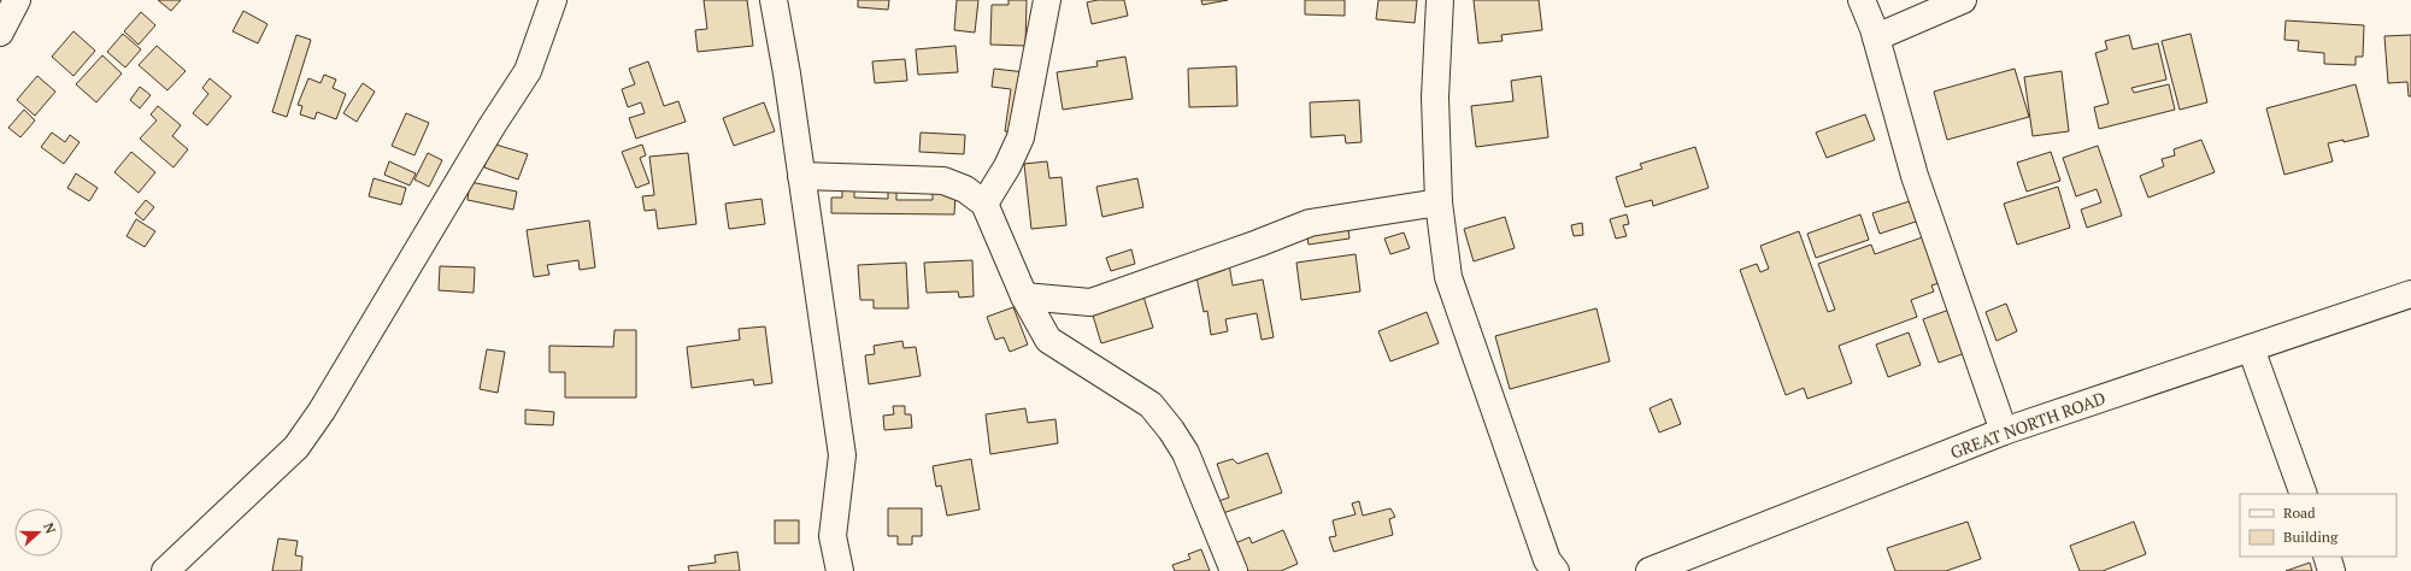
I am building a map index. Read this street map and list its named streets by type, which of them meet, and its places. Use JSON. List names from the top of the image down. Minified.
{"streets":{"main road":["GREAT NORTH ROAD"]},"legend":["Road","Building"],"north":"right"}
